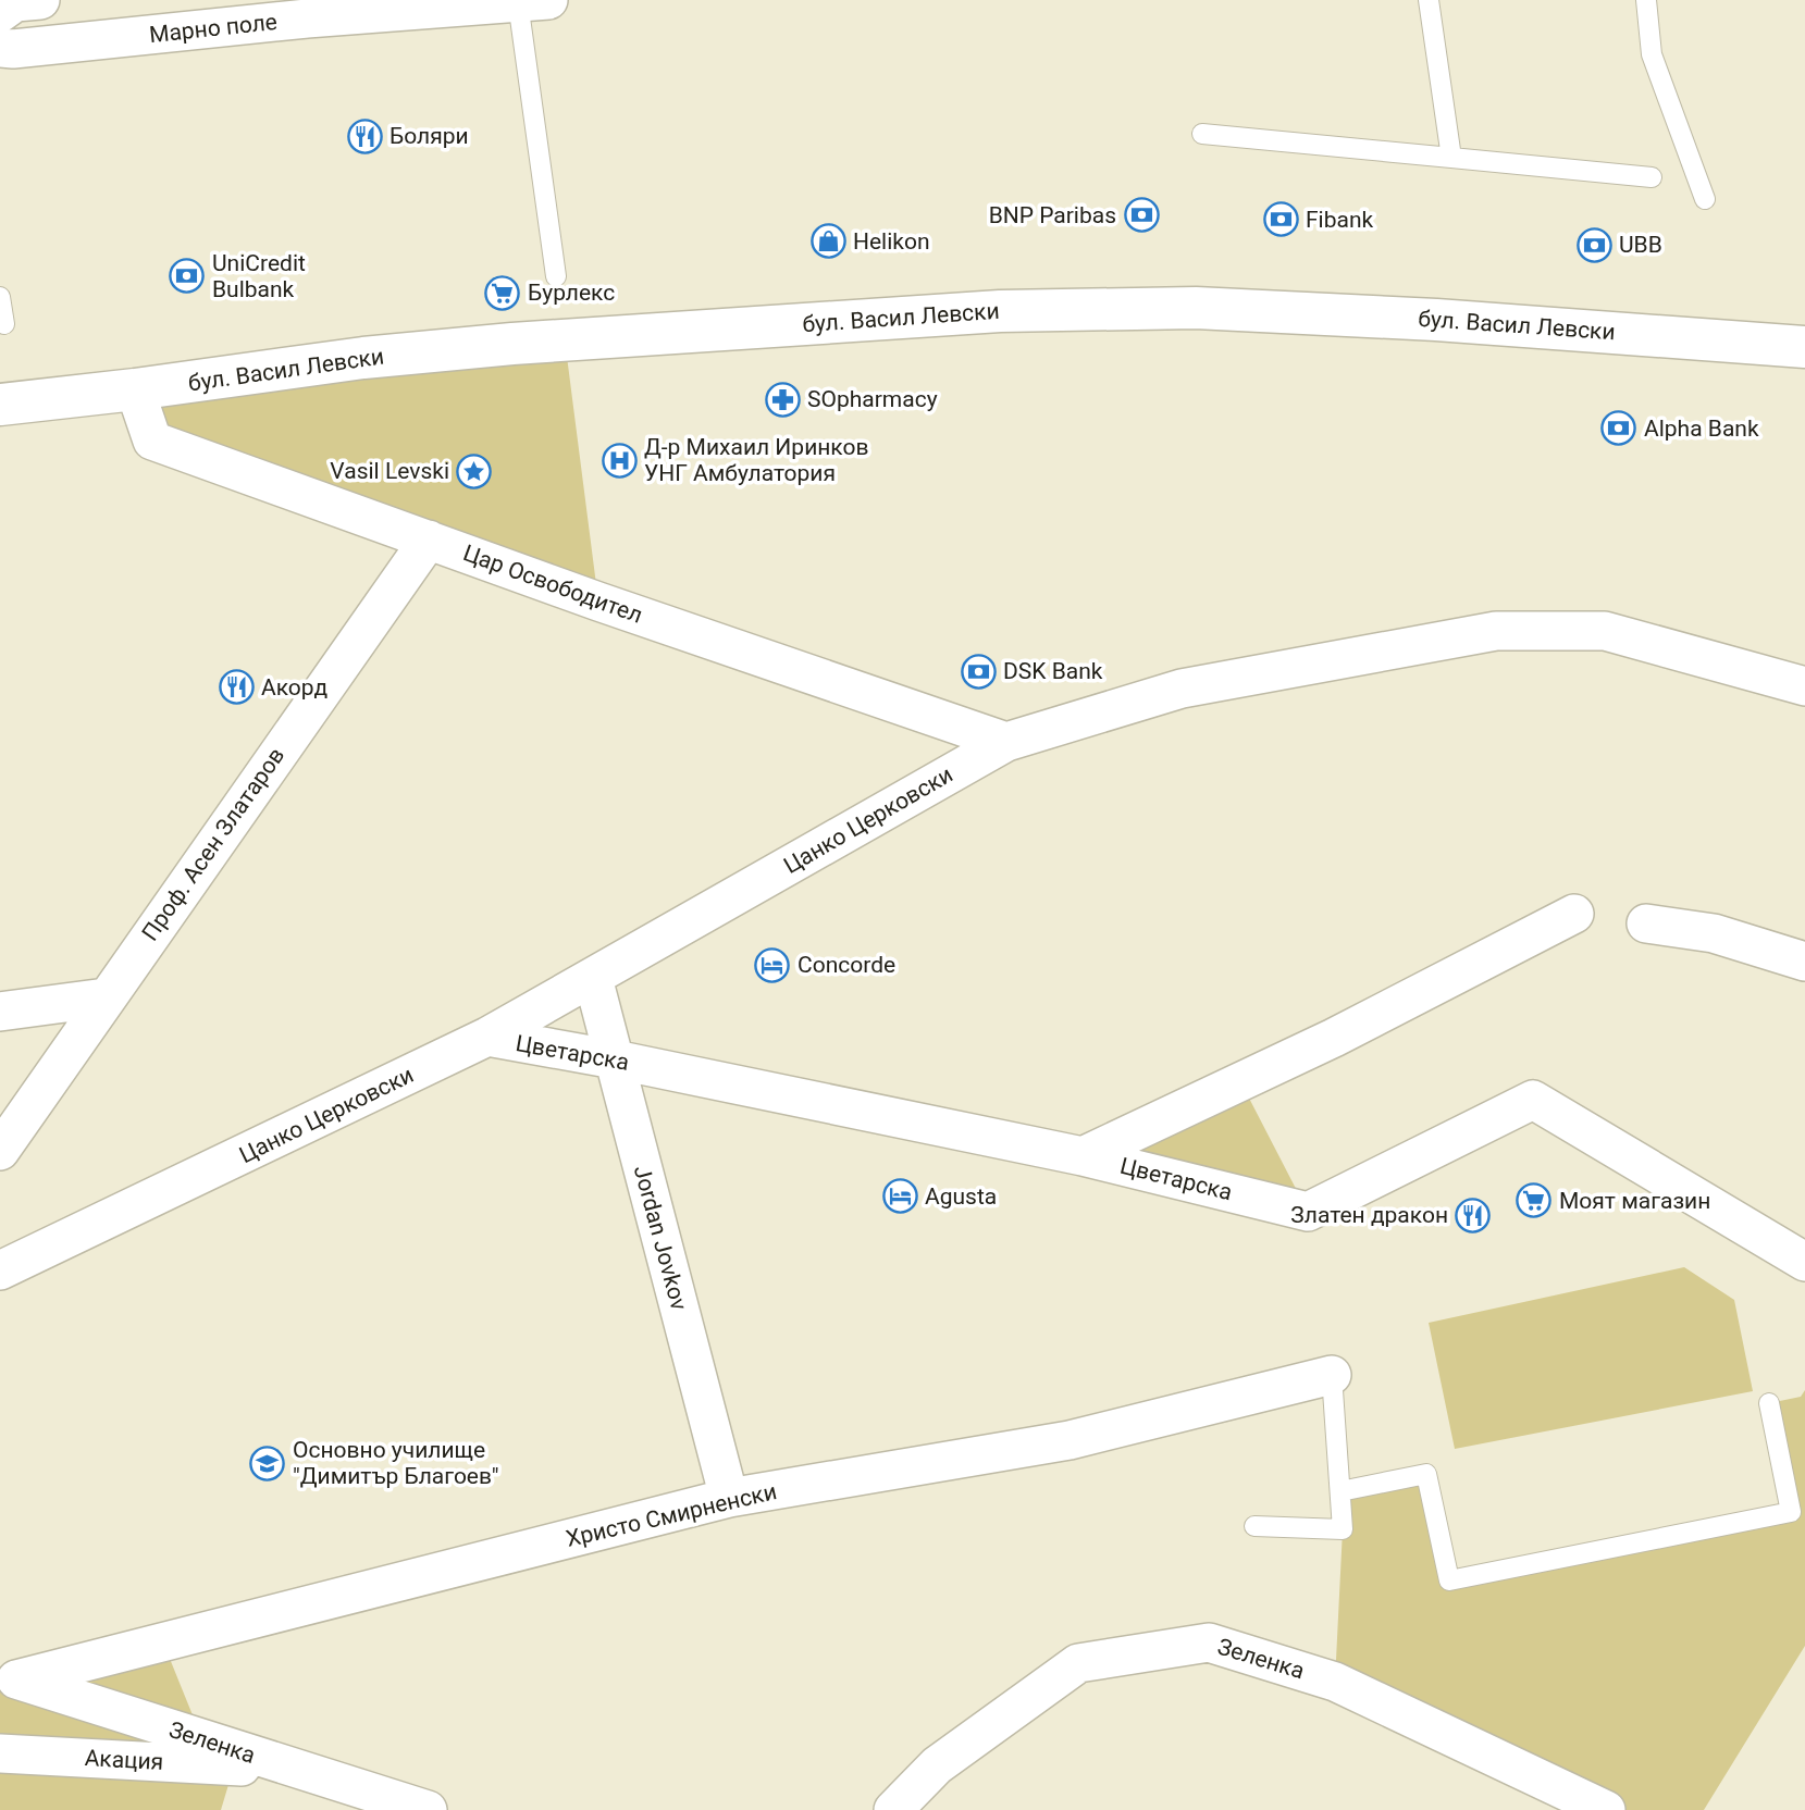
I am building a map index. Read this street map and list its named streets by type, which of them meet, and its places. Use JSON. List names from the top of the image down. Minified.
{"streets":{"main road":["бул. Васил Левски"],"street":["Марно поле","Цар Освободител","Цанко Церковски","Проф. Асен Златаров","Цветарска","Jordan Jovkov","Христо Смирненски","Зеленка","Акация"]},"crossings":[["бул. Васил Левски","Цар Освободител"],["Цар Освободител","Цанко Церковски"],["Цар Освободител","Проф. Асен Златаров"],["Цанко Церковски","Цветарска"],["Цанко Церковски","Jordan Jovkov"],["Цветарска","Jordan Jovkov"],["Jordan Jovkov","Христо Смирненски"],["Христо Смирненски","Зеленка"],["Зеленка","Акация"]],"places":{"restaurant":["Боляри","Акорд","Златен дракон"],"bank":["BNP Paribas","Fibank","UBB","UniCredit Bulbank","Alpha Bank","DSK Bank"],"shop":["Helikon"],"supermarket":["Бурлекс","Моят магазин"],"pharmacy":["SOpharmacy"],"hospital":["Д-р Михаил Иринков УНГ Амбулатория"],"place":["Vasil Levski"],"hotel":["Concorde","Agusta"],"school or university":["Основно училище \"Димитър Благоев\""]}}
